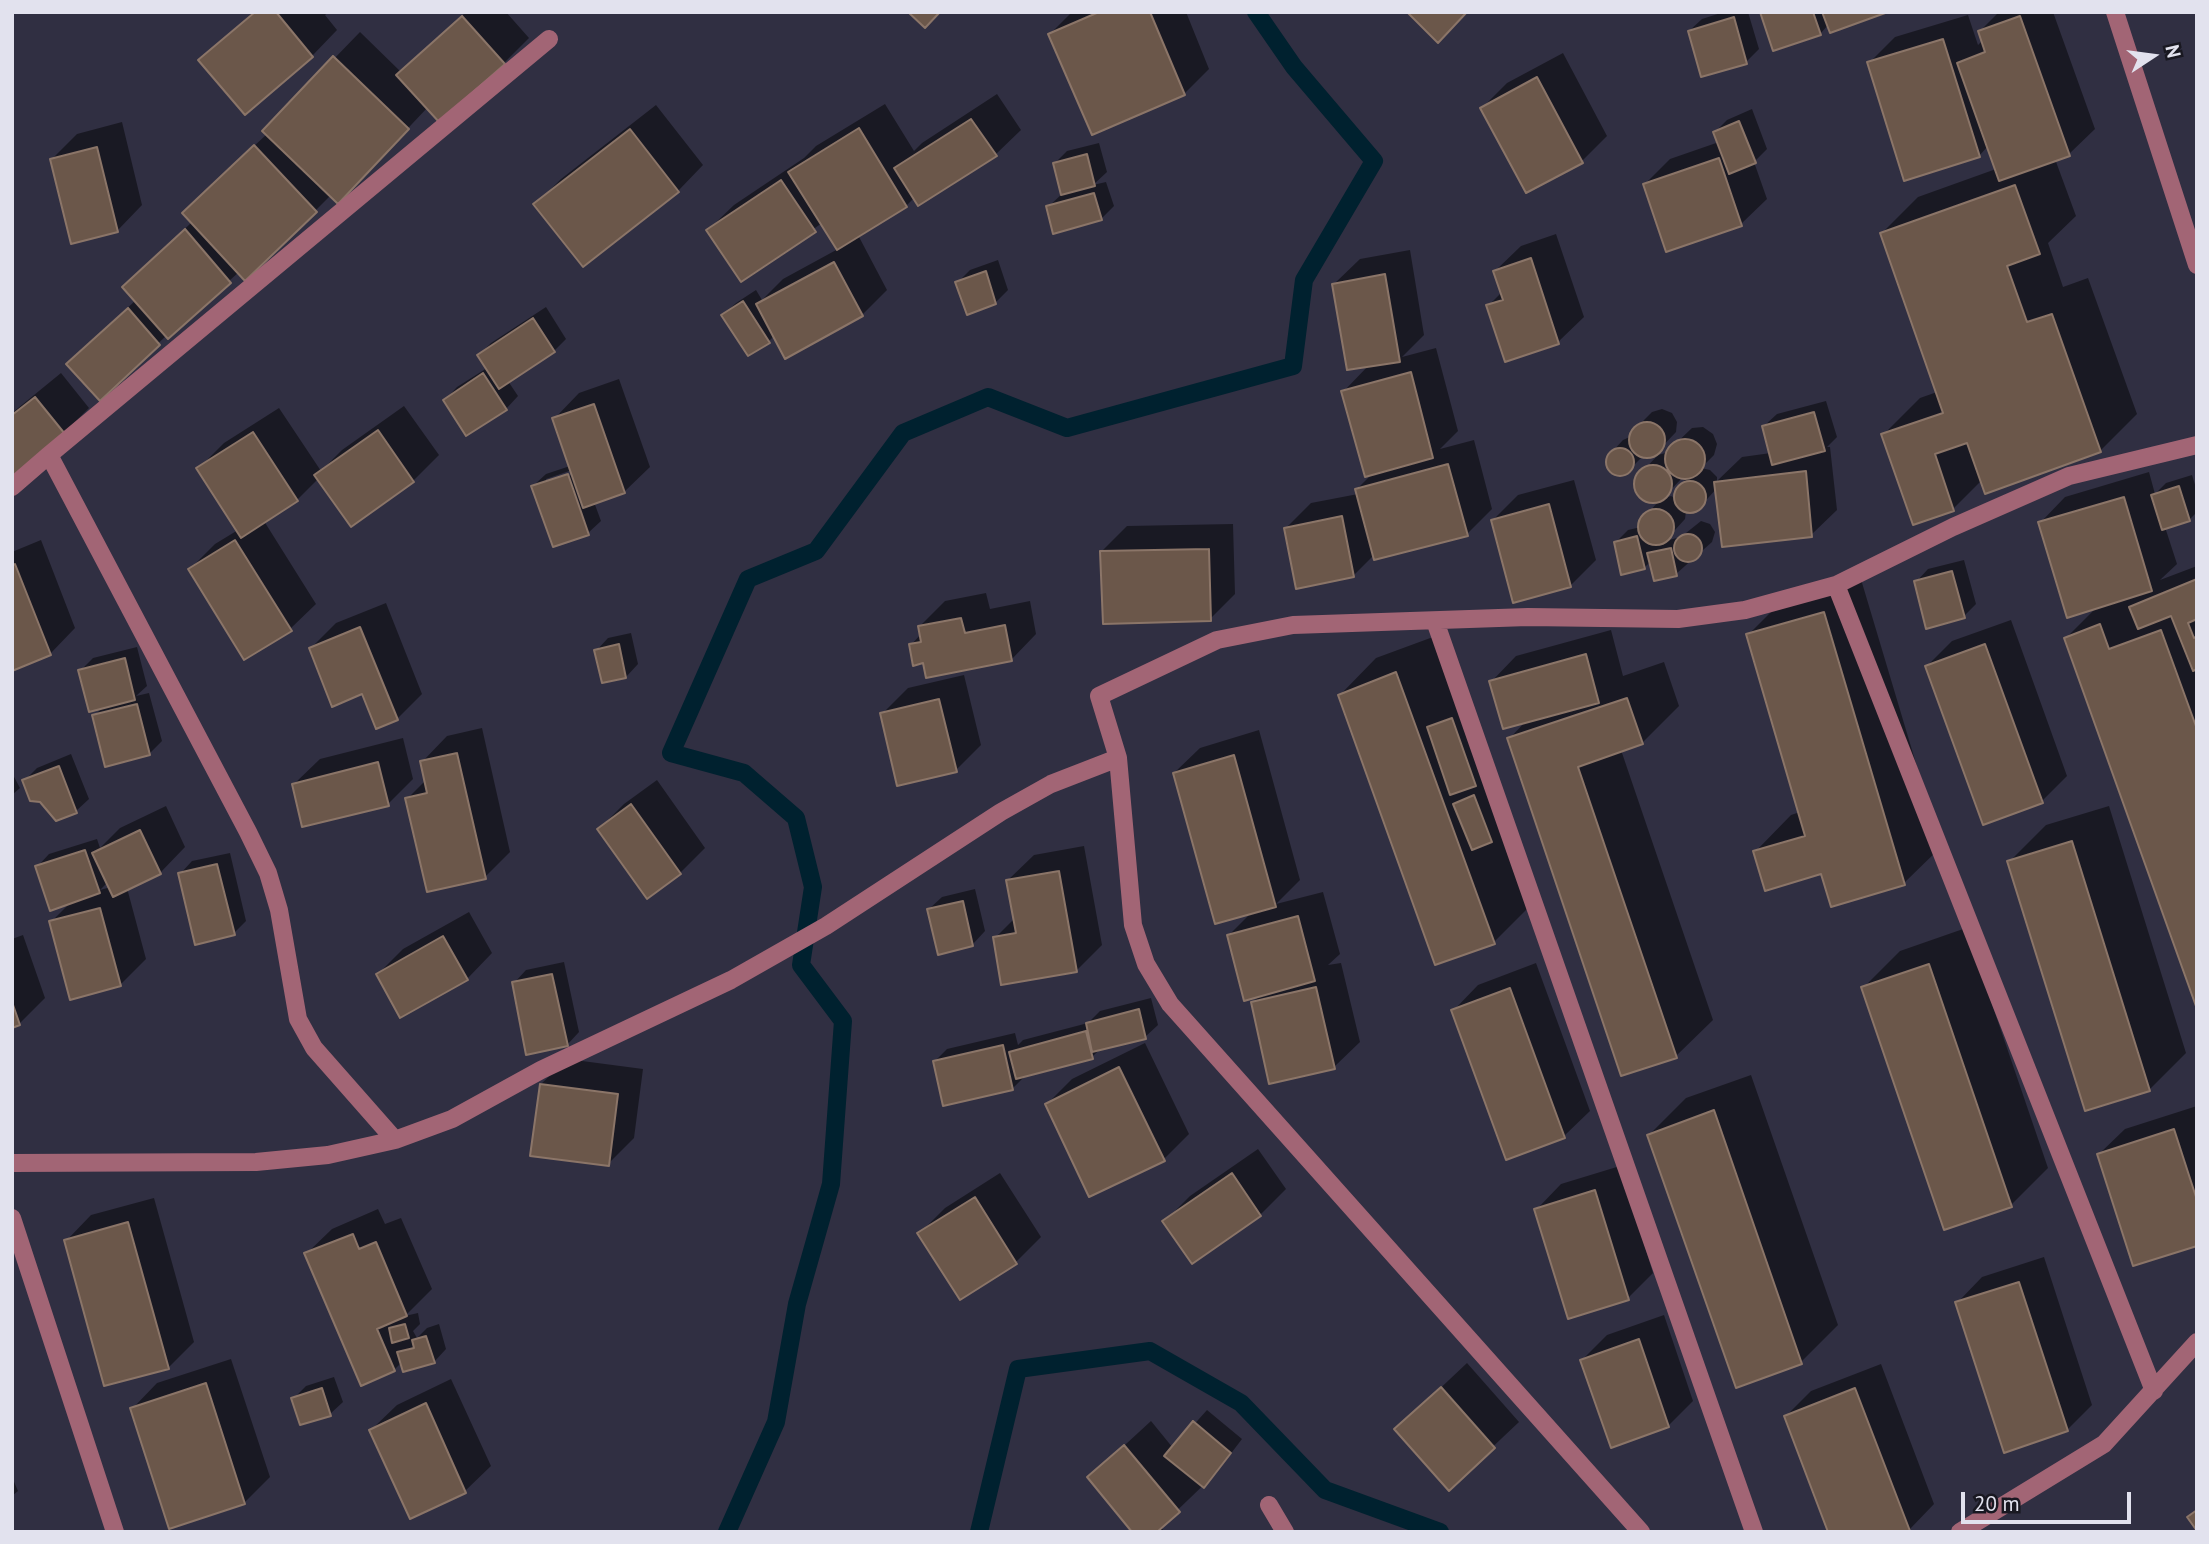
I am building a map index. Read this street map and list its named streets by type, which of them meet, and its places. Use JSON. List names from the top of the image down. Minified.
{"scale_bar":"20 m","north":"right"}
